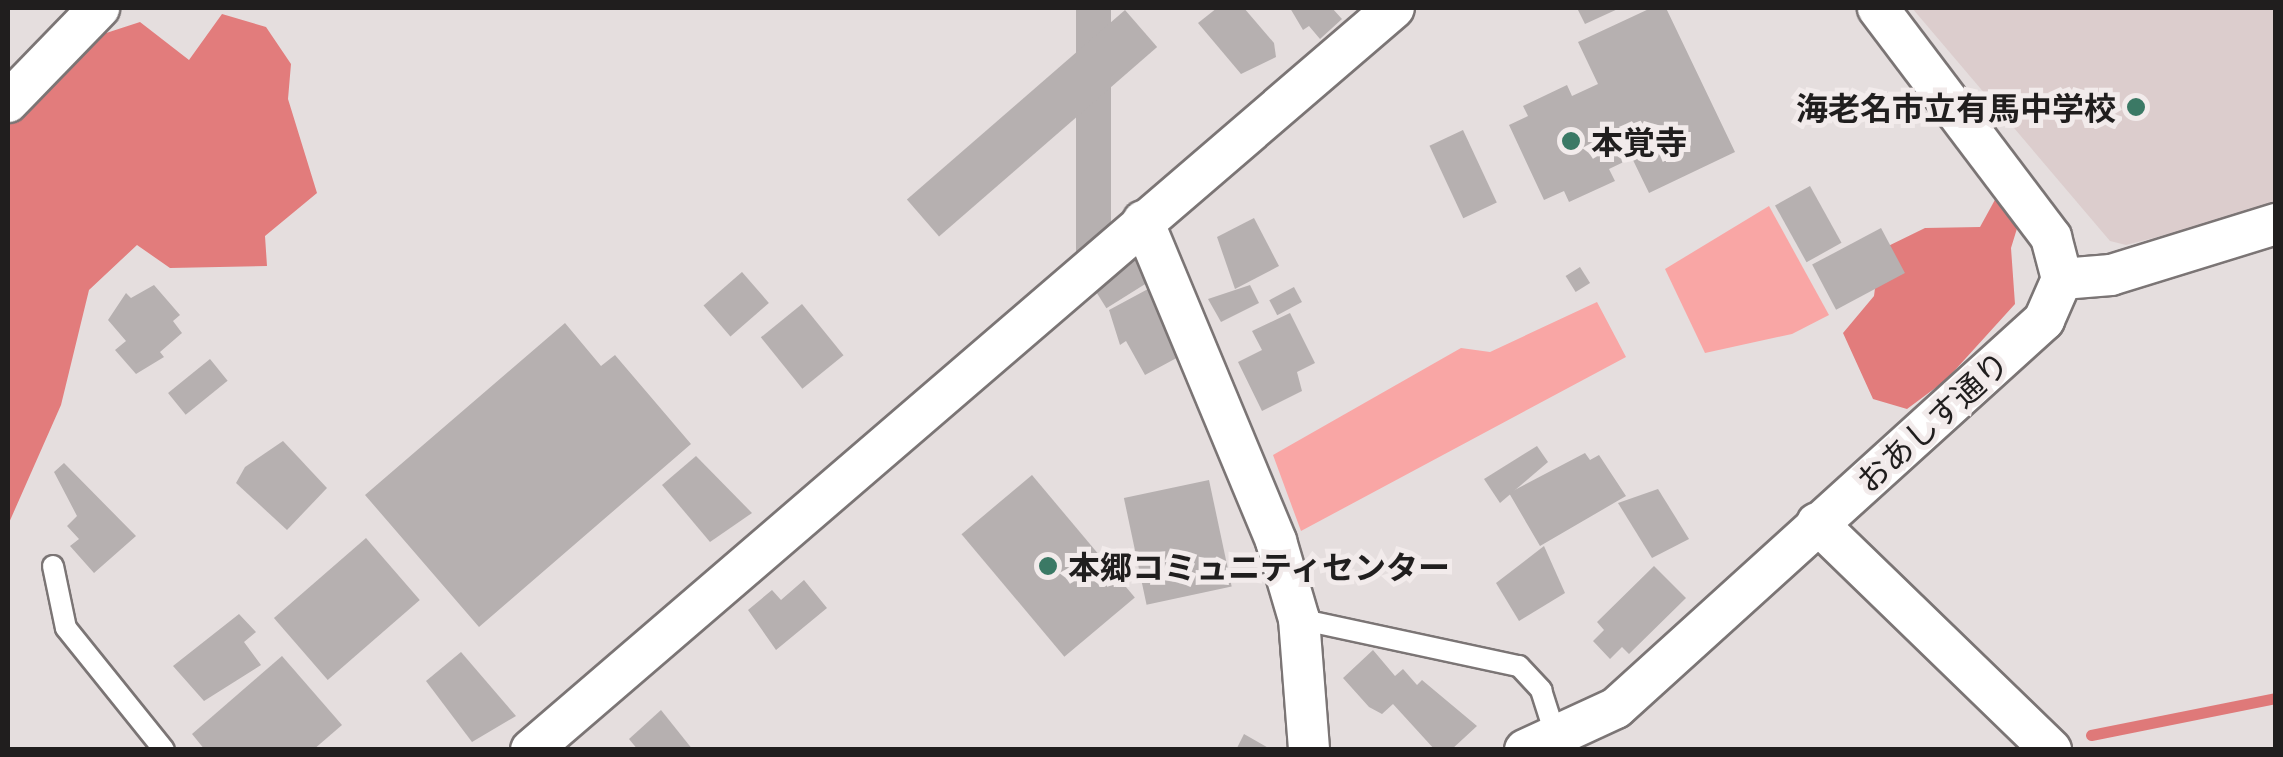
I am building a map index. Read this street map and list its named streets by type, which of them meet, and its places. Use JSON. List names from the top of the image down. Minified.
{"streets":{"street":["おあしす通り"]},"places":["海老名市立有馬中学校","本覚寺","本郷コミュニティセンター"]}
